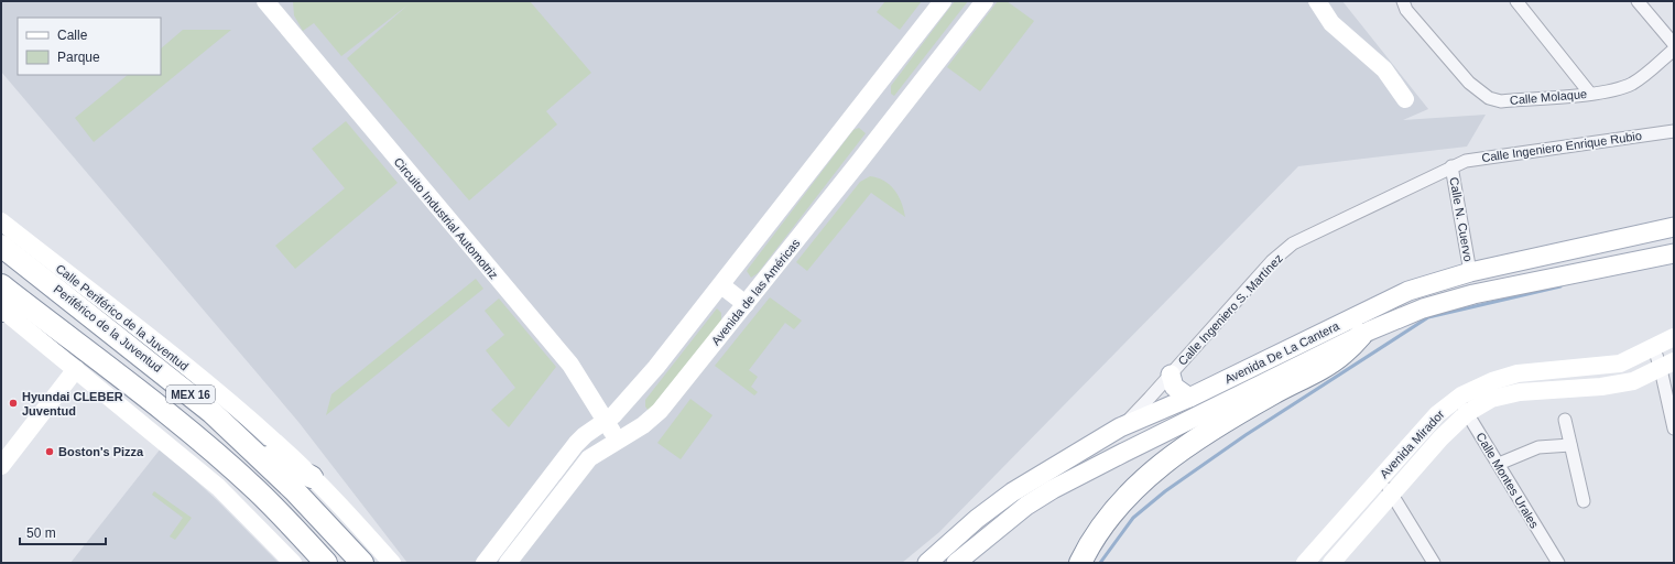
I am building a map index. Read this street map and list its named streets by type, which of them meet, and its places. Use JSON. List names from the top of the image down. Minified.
{"streets":{"highway":["Periférico de la Juventud","MEX 16"],"main road":["Circuito Industrial Automotriz","Avenida de las Américas","Calle Periférico de la Juventud","Avenida De La Cantera","Avenida Mirador"],"street":["Calle Molaque","Calle Ingeniero Enrique Rubio","Calle N. Cuervo","Calle Ingeniero S. Martínez","Calle Montes Urales"]},"crossings":[["Calle Ingeniero Enrique Rubio","Calle N. Cuervo"],["Calle Ingeniero Enrique Rubio","Calle Ingeniero S. Martínez"],["Circuito Industrial Automotriz","Avenida de las Américas"],["Calle N. Cuervo","Calle Ingeniero S. Martínez"],["Calle N. Cuervo","Avenida De La Cantera"],["Calle Ingeniero S. Martínez","Avenida De La Cantera"],["Avenida Mirador","Calle Montes Urales"]],"places":["Hyundai CLEBER Juventud","Boston's Pizza"],"legend":["Calle","Parque"],"scale_bar":"50 m"}
